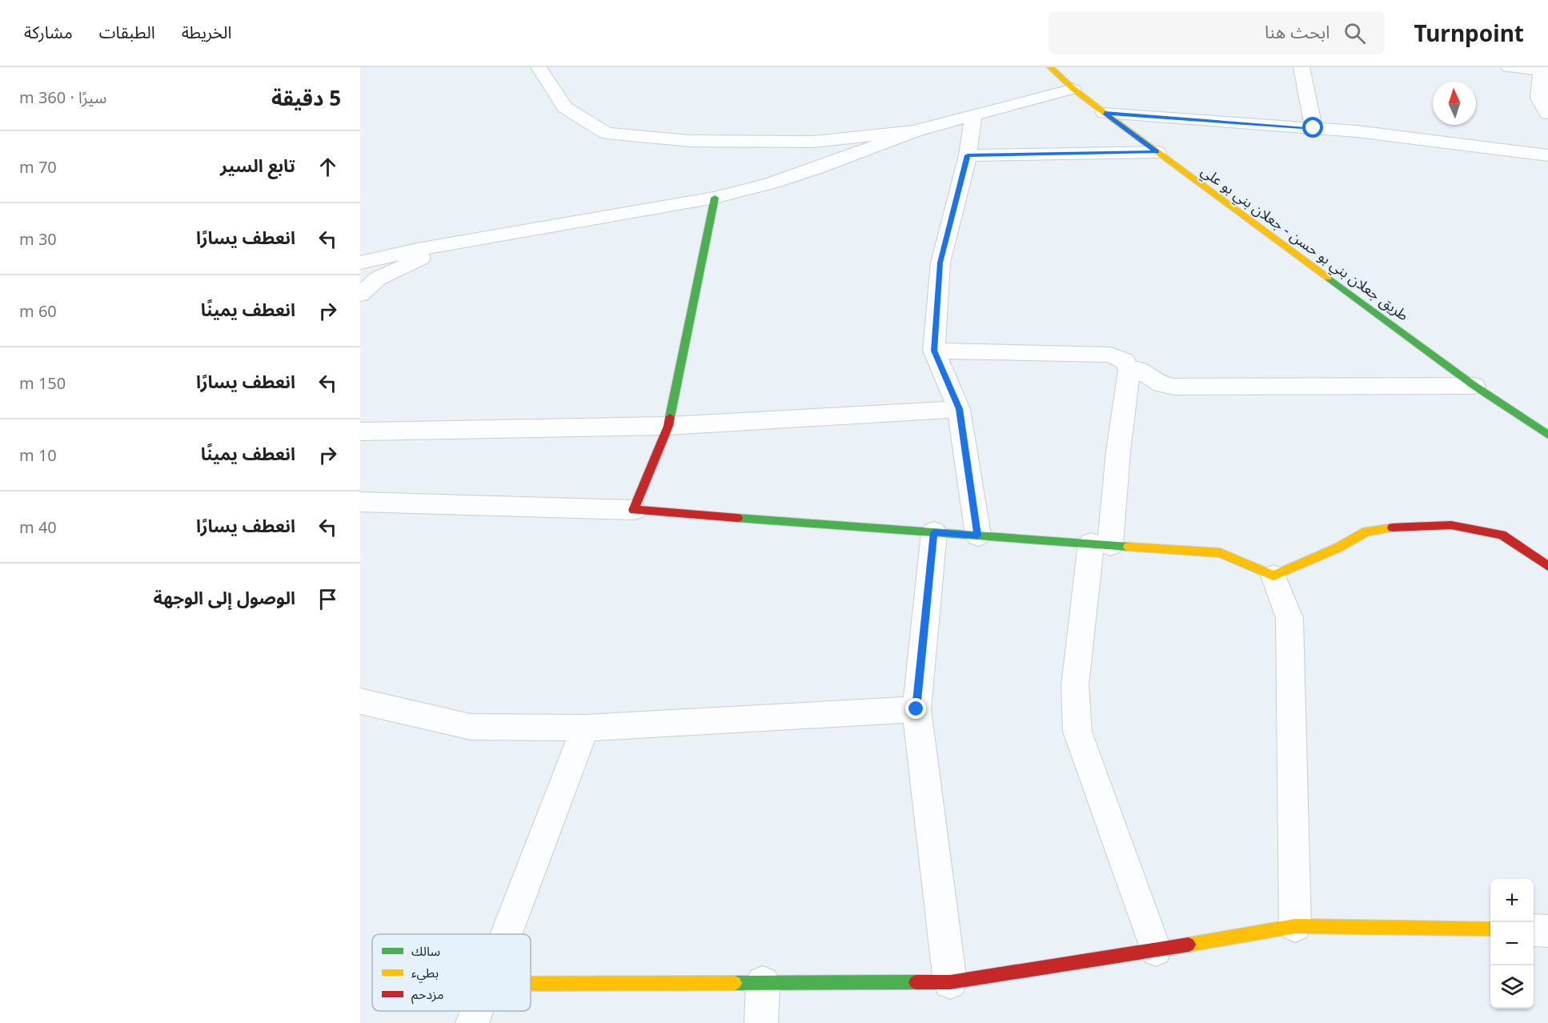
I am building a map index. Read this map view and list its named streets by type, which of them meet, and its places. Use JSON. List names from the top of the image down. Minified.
{"streets":{"street":["طريق جعلان بني بو حسن - جعلان بني بو علي"]},"legend":["سالك","بطيء","مزدحم"],"north":"top","page":{"header":"Turnpoint","search":"ابحث هنا","nav":["الخريطة","الطبقات","مشاركة"],"heading":["5 دقيقة","سيرًا · 360 m"],"list":[["تابع السير","70 m"],["انعطف يسارًا","30 m"],["انعطف يمينًا","60 m"],["انعطف يسارًا","150 m"],["انعطف يمينًا","10 m"],["انعطف يسارًا","40 m"],"الوصول إلى الوجهة"],"map_buttons":["+","−"]}}
